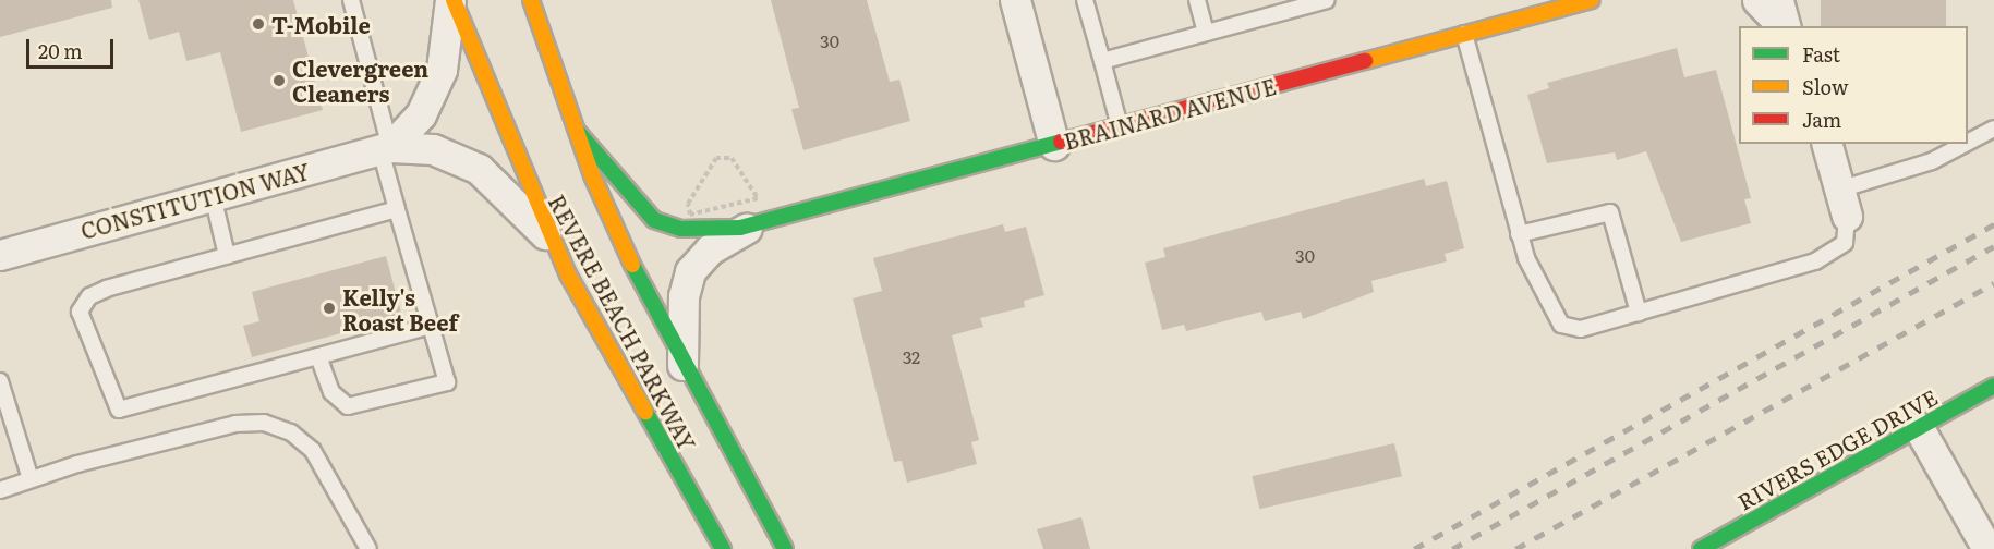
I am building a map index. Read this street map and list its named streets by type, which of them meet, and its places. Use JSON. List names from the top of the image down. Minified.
{"streets":{"main road":["BRAINARD AVENUE","REVERE BEACH PARKWAY","RIVERS EDGE DRIVE"],"street":["CONSTITUTION WAY"]},"crossings":[["BRAINARD AVENUE","REVERE BEACH PARKWAY"],["CONSTITUTION WAY","REVERE BEACH PARKWAY"]],"places":["T-Mobile","Clevergreen Cleaners","Kelly's Roast Beef"],"house_numbers":["30","30","32"],"legend":["Fast","Slow","Jam"],"scale_bar":"20 m"}
